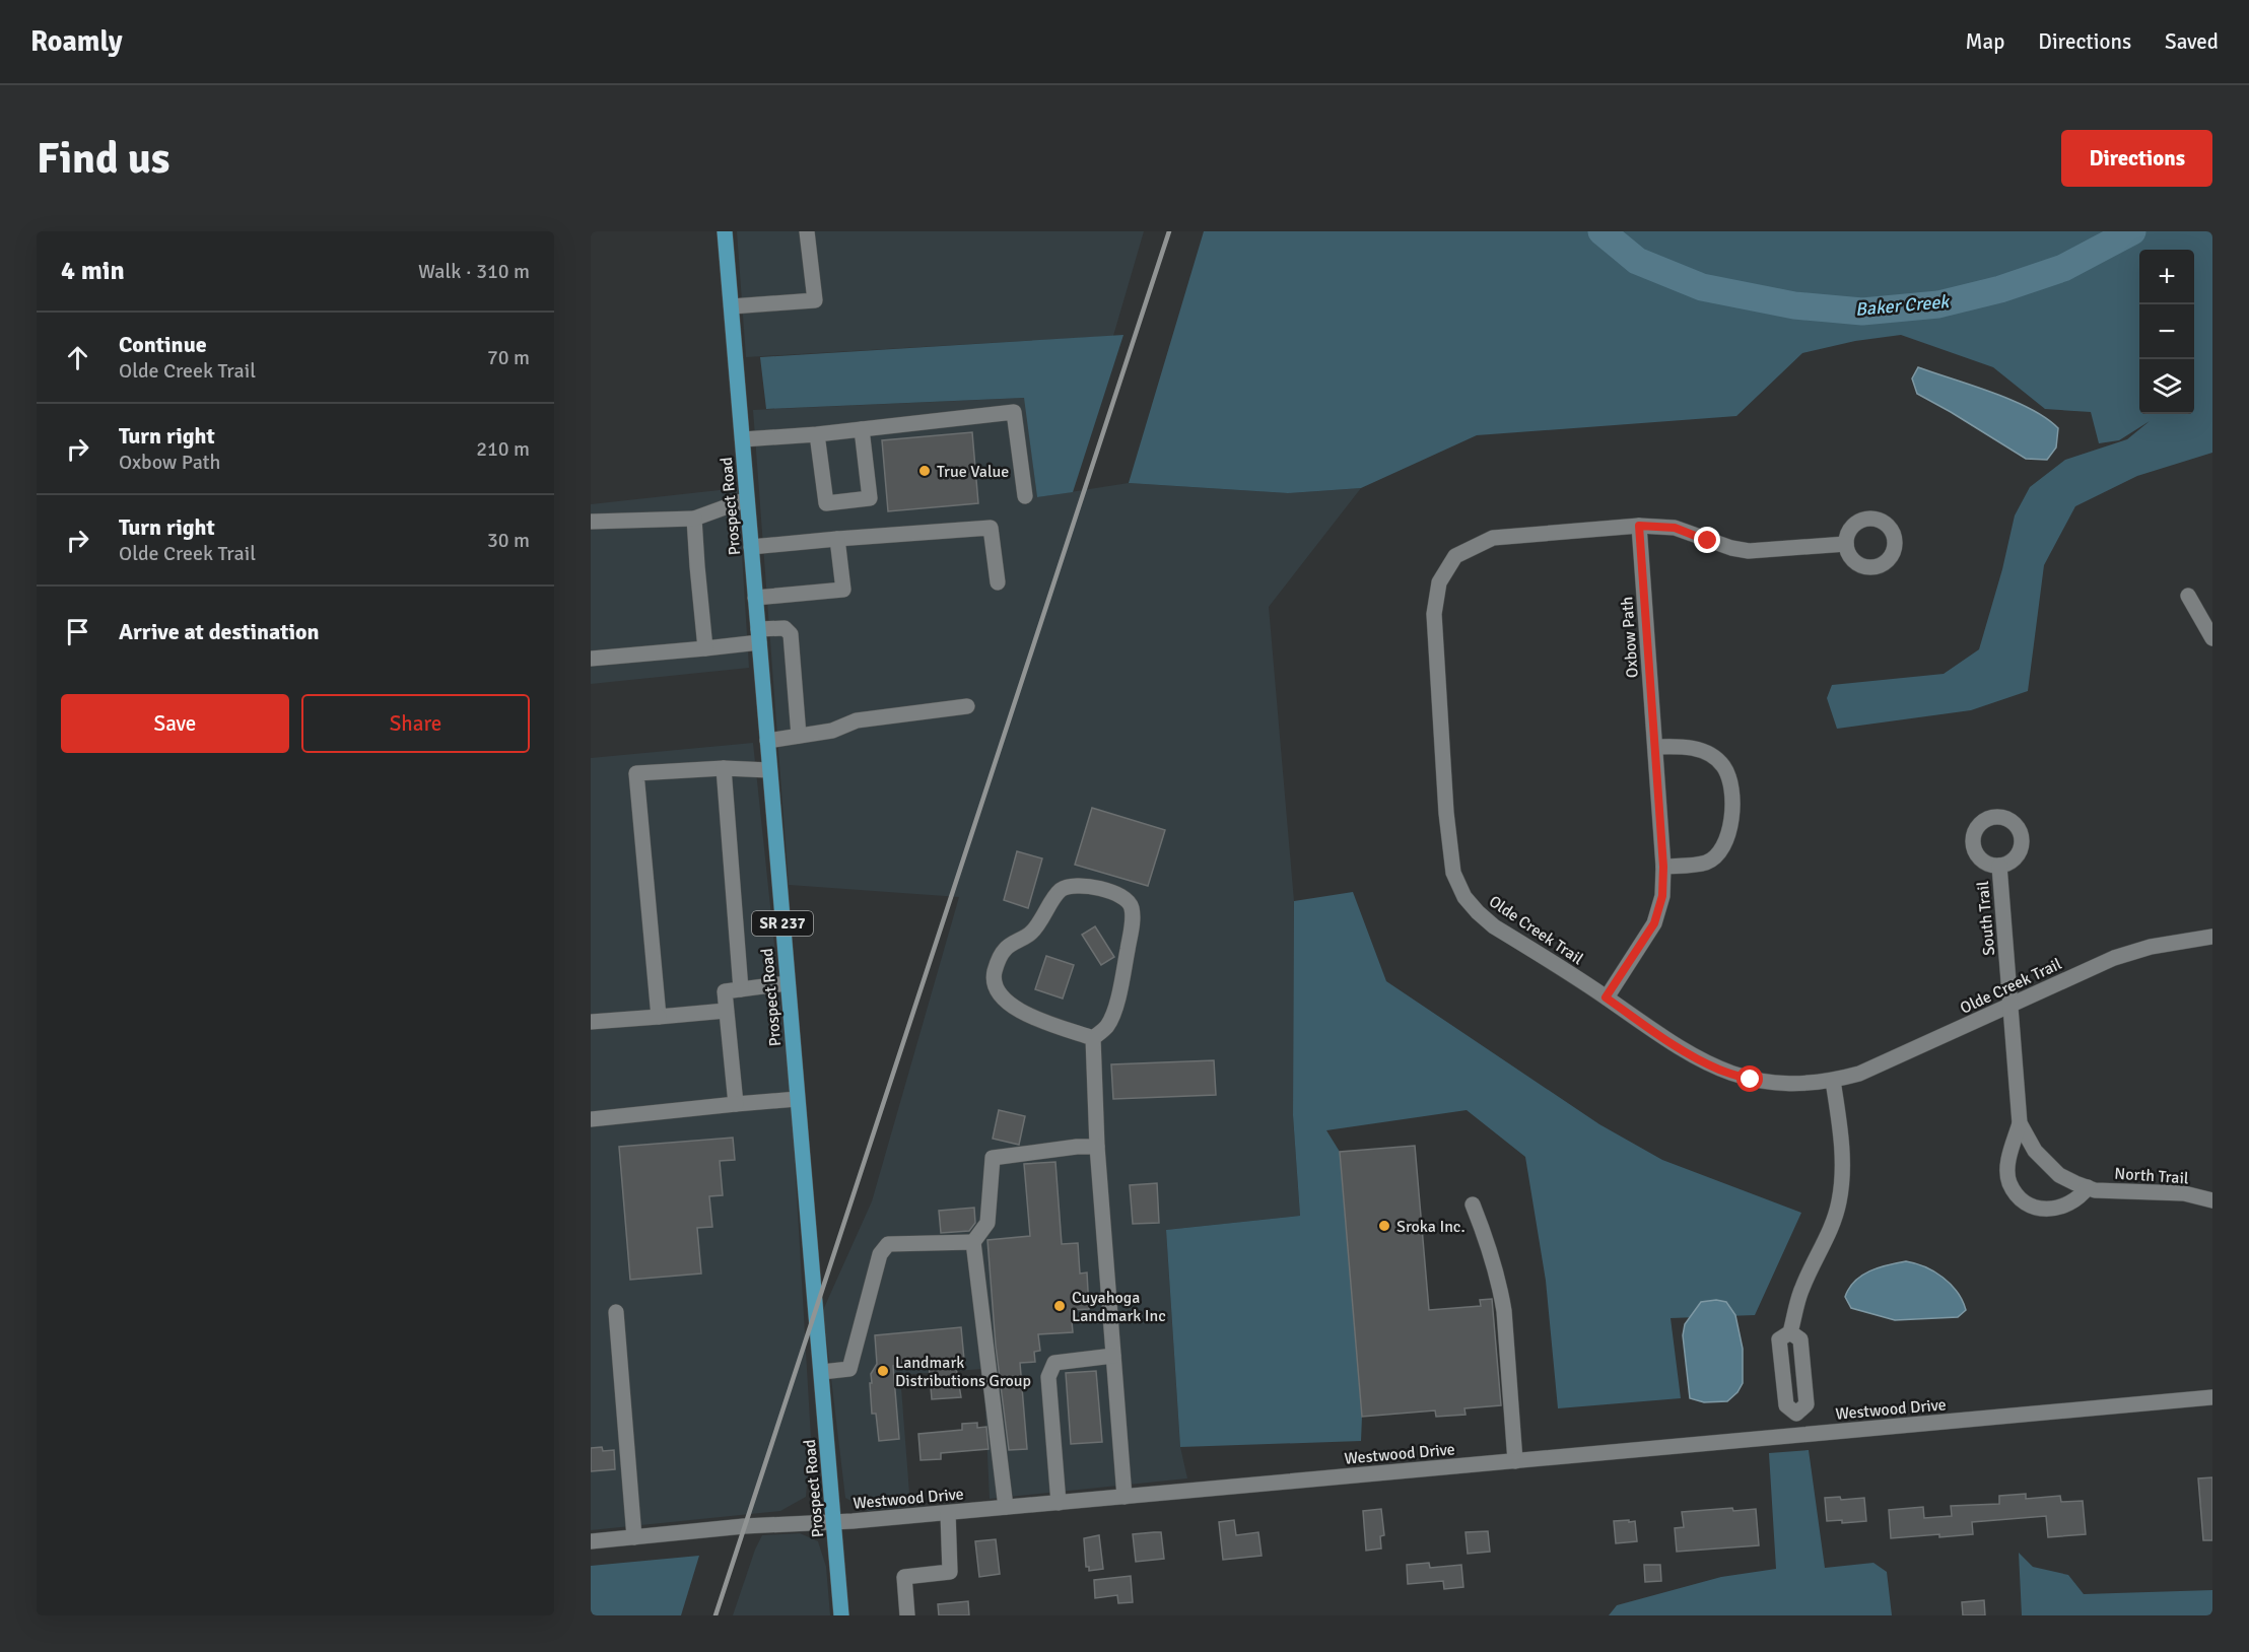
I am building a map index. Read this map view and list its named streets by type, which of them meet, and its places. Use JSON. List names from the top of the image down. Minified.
{"streets":{"main road":["Prospect Road","SR 237"],"street":["Oxbow Path","South Trail","Olde Creek Trail","North Trail","Westwood Drive"]},"crossings":[["Prospect Road","Westwood Drive"],["Oxbow Path","Olde Creek Trail"],["South Trail","Olde Creek Trail"],["South Trail","North Trail"],["Olde Creek Trail","North Trail"]],"water":["Baker Creek"],"places":["True Value","Sroka Inc.","Cuyahoga Landmark Inc","Landmark Distributions Group"],"page":{"header":"Roamly","nav":["Map","Directions","Saved"],"buttons":["Directions",["Save","Share"]],"title":"Find us","heading":["4 min","Walk · 310 m"],"map_buttons":["+","−"],"list":[["Continue","Olde Creek Trail","70 m"],["Turn right","Oxbow Path","210 m"],["Turn right","Olde Creek Trail","30 m"],"Arrive at destination"]}}
